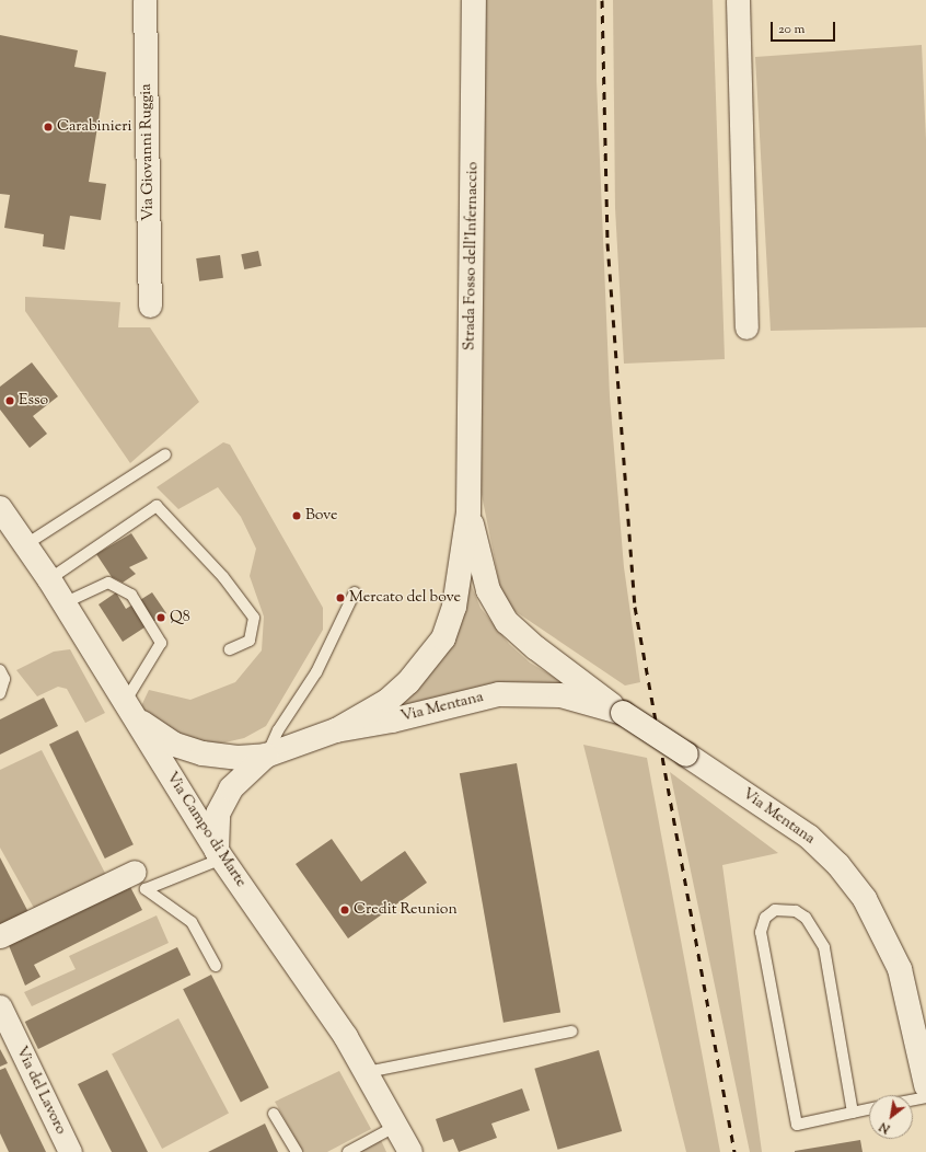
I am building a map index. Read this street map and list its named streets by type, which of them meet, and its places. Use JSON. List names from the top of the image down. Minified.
{"streets":{"main road":["Strada Fosso dell'Infernaccio","Via Mentana","Via Campo di Marte"],"street":["Via Giovanni Ruggia","Via del Lavoro"]},"crossings":[["Strada Fosso dell'Infernaccio","Via Mentana"],["Via Mentana","Via Campo di Marte"]],"places":["Carabinieri","Esso","Bove","Mercato del bove","Q8","Credit Reunion"],"scale_bar":"20 m","north":"bottom left"}
